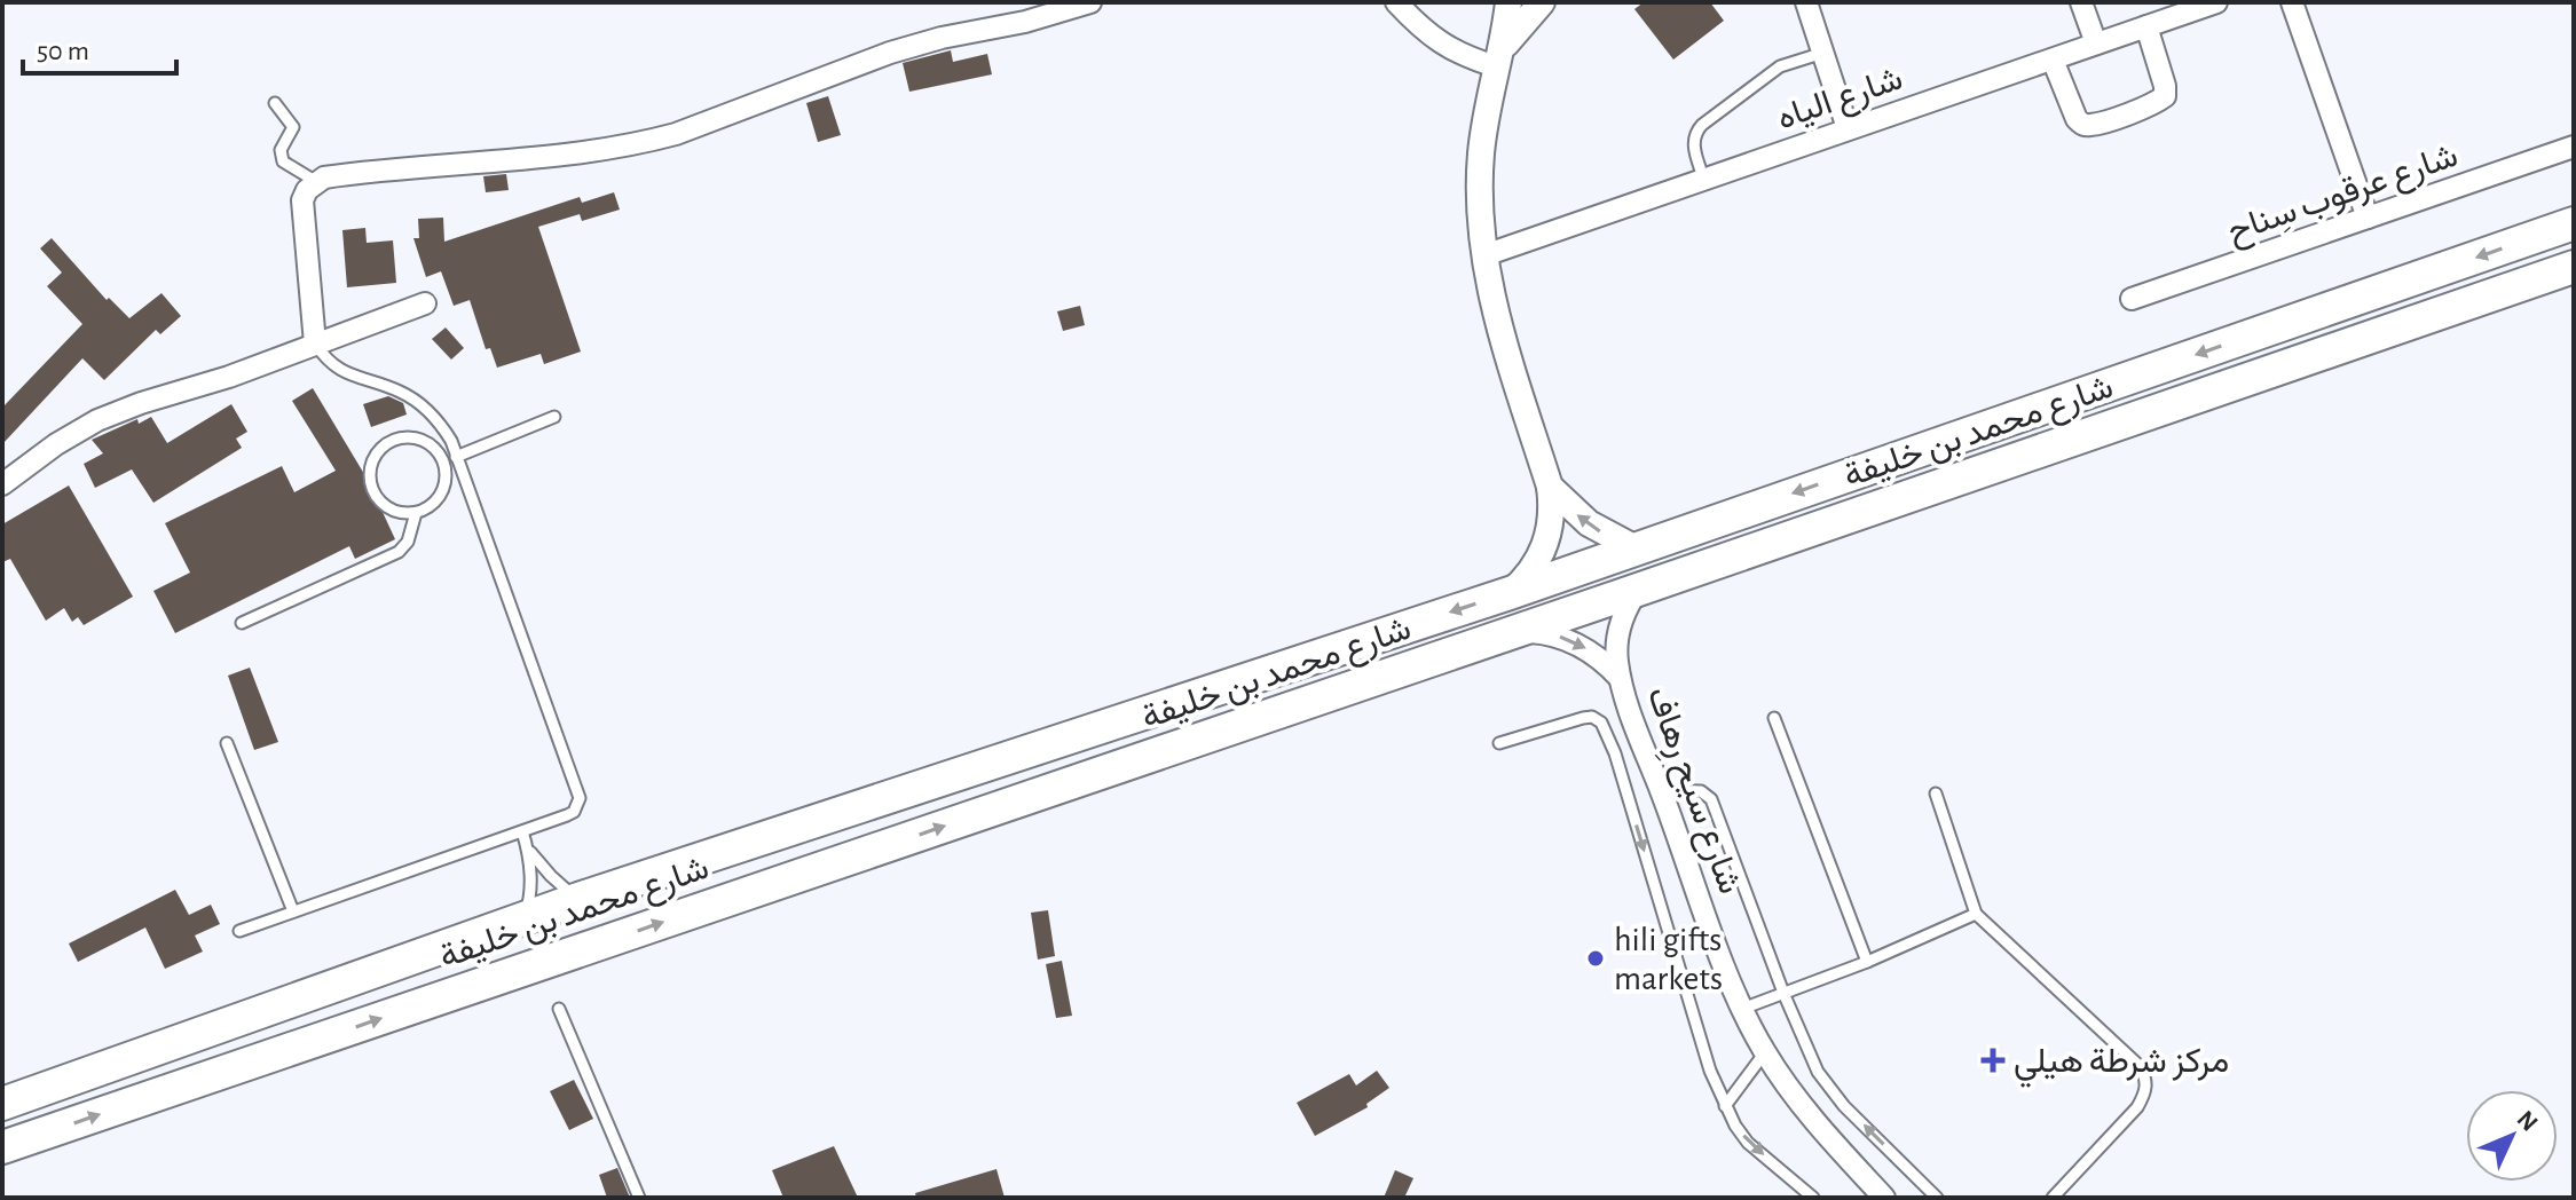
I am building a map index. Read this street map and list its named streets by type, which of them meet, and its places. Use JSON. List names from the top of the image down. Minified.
{"streets":{"highway":["شارع محمد بن خليفة"],"street":["شارع الياه","شارع عرقوب سِناح","شارع سيح رِهاف"]},"crossings":[["شارع محمد بن خليفة","شارع سيح رِهاف"]],"places":{"other":["hili gifts markets"],"health":["مركز شرطة هيلي"]},"scale_bar":"50 m","north":"top right"}
